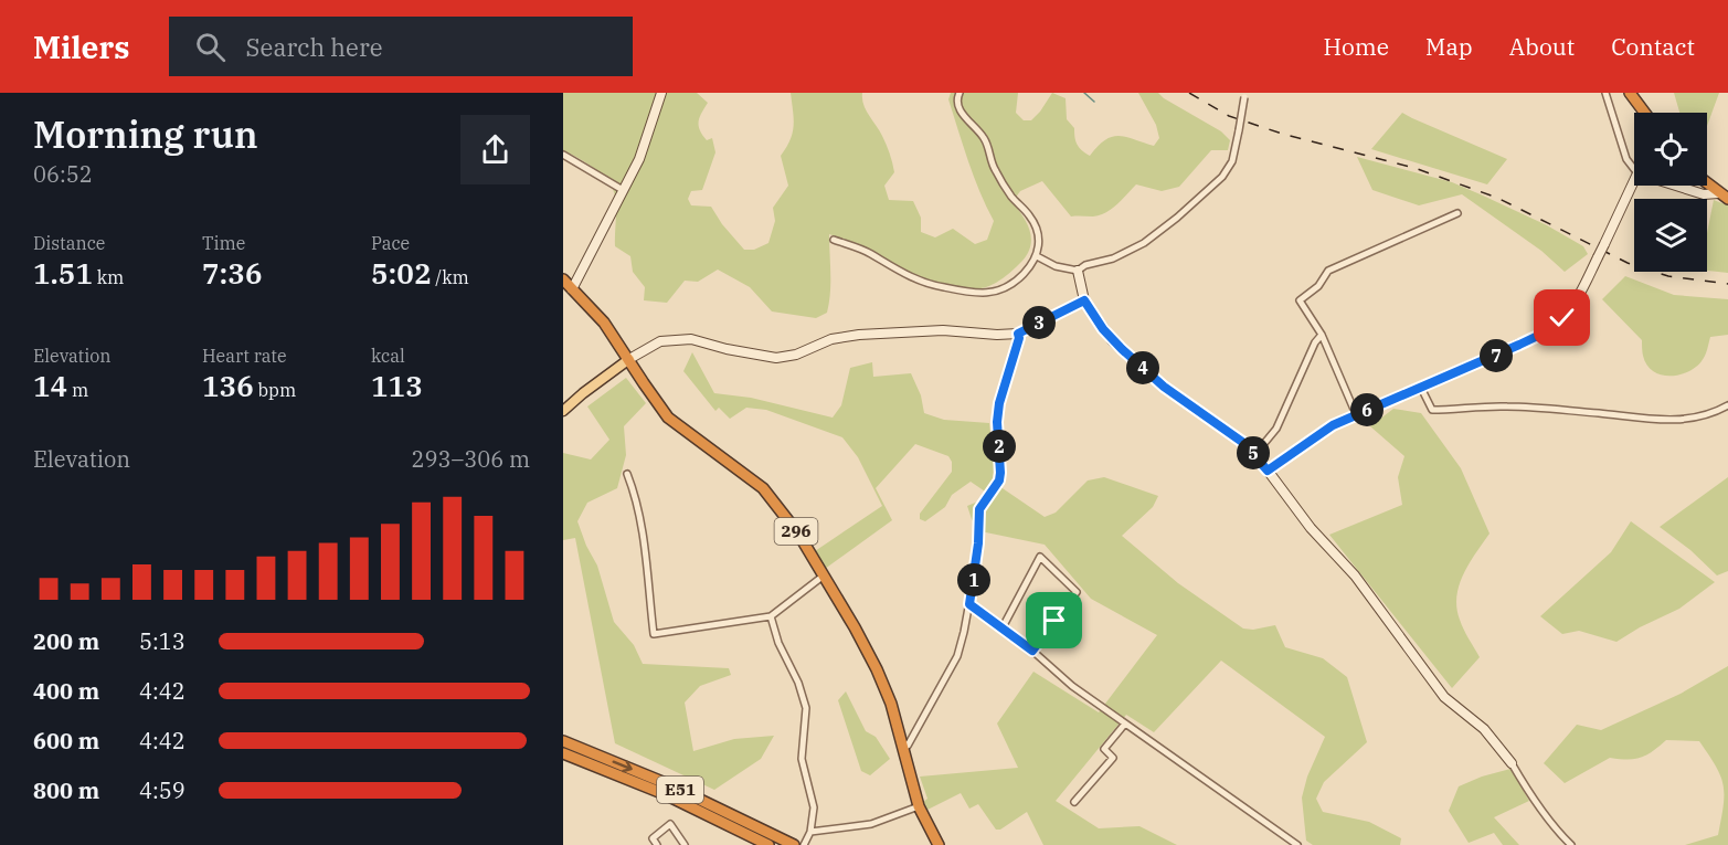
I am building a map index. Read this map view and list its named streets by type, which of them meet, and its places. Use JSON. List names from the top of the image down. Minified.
{"streets":{"highway":["296","E51"]},"page":{"header":"Milers","search":"Search here","nav":["Home","Map","About","Contact"],"heading":["Morning run","06:52"],"stats":[["Distance","1.51 km"],["Time","7:36"],["Pace","5:02 /km"],["Elevation","14 m"],["Heart rate","136 bpm"],["kcal","113"]],"pins":["3","7","4","6","2","5","1"],"chart":["Elevation","293–306 m"],"list":[{"name":"200 m","note":"5:13"},{"name":"400 m","note":"4:42"},{"name":"600 m","note":"4:42"},{"name":"800 m","note":"4:59"}]}}
